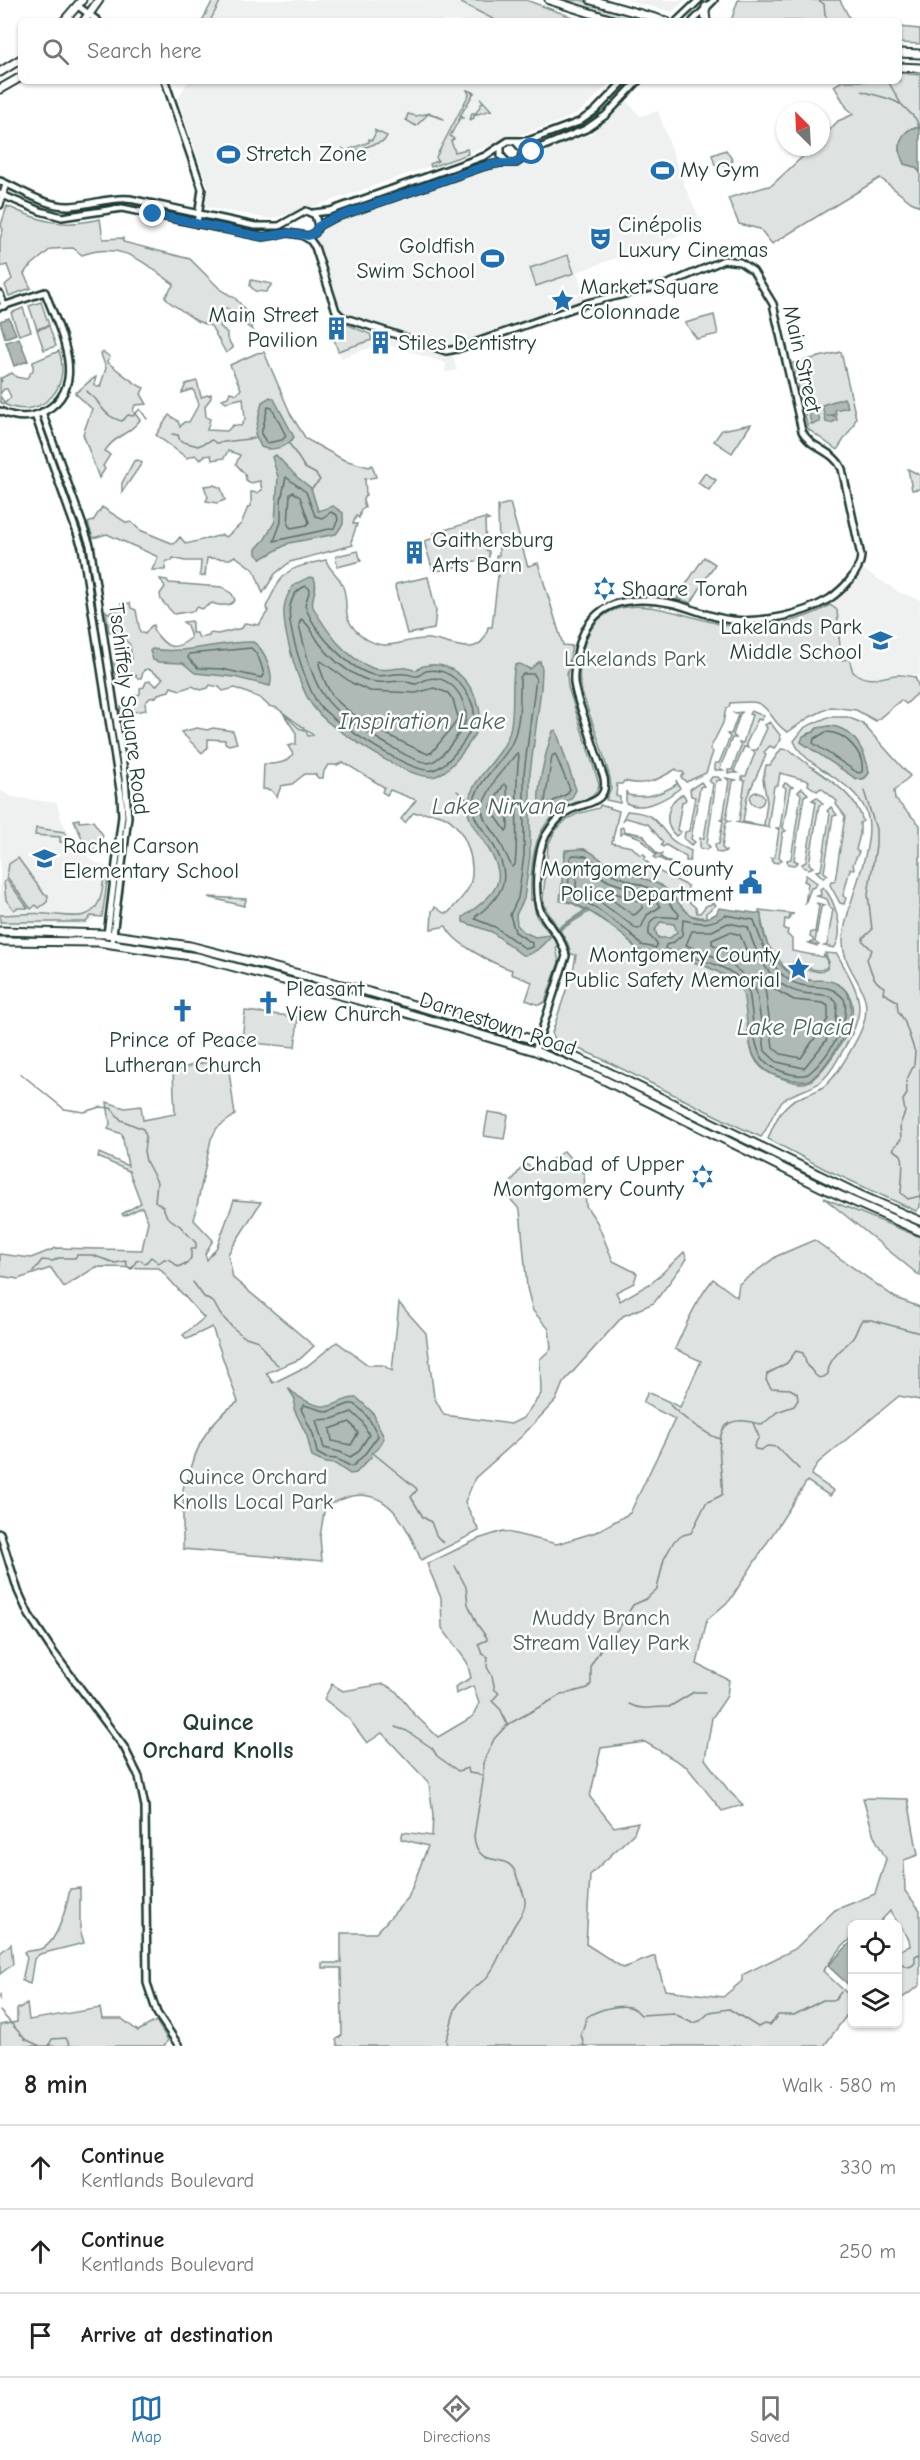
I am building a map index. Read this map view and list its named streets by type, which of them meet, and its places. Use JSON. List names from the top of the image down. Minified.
{"streets":{"main road":["Darnestown Road"],"street":["Main Street","Tschiffely Square Road"]},"crossings":[["Main Street","Darnestown Road"],["Tschiffely Square Road","Darnestown Road"]],"districts":["Quince Orchard Knolls"],"water":["Inspiration Lake","Lake Nirvana","Lake Placid"],"parks":["Lakelands Park","Quince Orchard Knolls Local Park","Muddy Branch Stream Valley Park"],"places":{"sports":["Stretch Zone","My Gym","Goldfish Swim School"],"theatre":["Cinépolis Luxury Cinemas"],"place":["Market Square Colonnade","Montgomery County Public Safety Memorial"],"building":["Main Street Pavilion","Stiles Dentistry","Gaithersburg Arts Barn"],"synagogue":["Shaare Torah","Chabad of Upper Montgomery County"],"school or university":["Lakelands Park Middle School","Rachel Carson Elementary School"],"public building":["Montgomery County Police Department"],"church":["Pleasant View Church","Prince of Peace Lutheran Church"]},"north":"top left","page":{"search":"Search here","heading":["8 min","Walk · 580 m"],"list":[["Continue","Kentlands Boulevard","330 m"],["Continue","Kentlands Boulevard","250 m"],"Arrive at destination"],"nav":["Map","Directions","Saved"]}}
